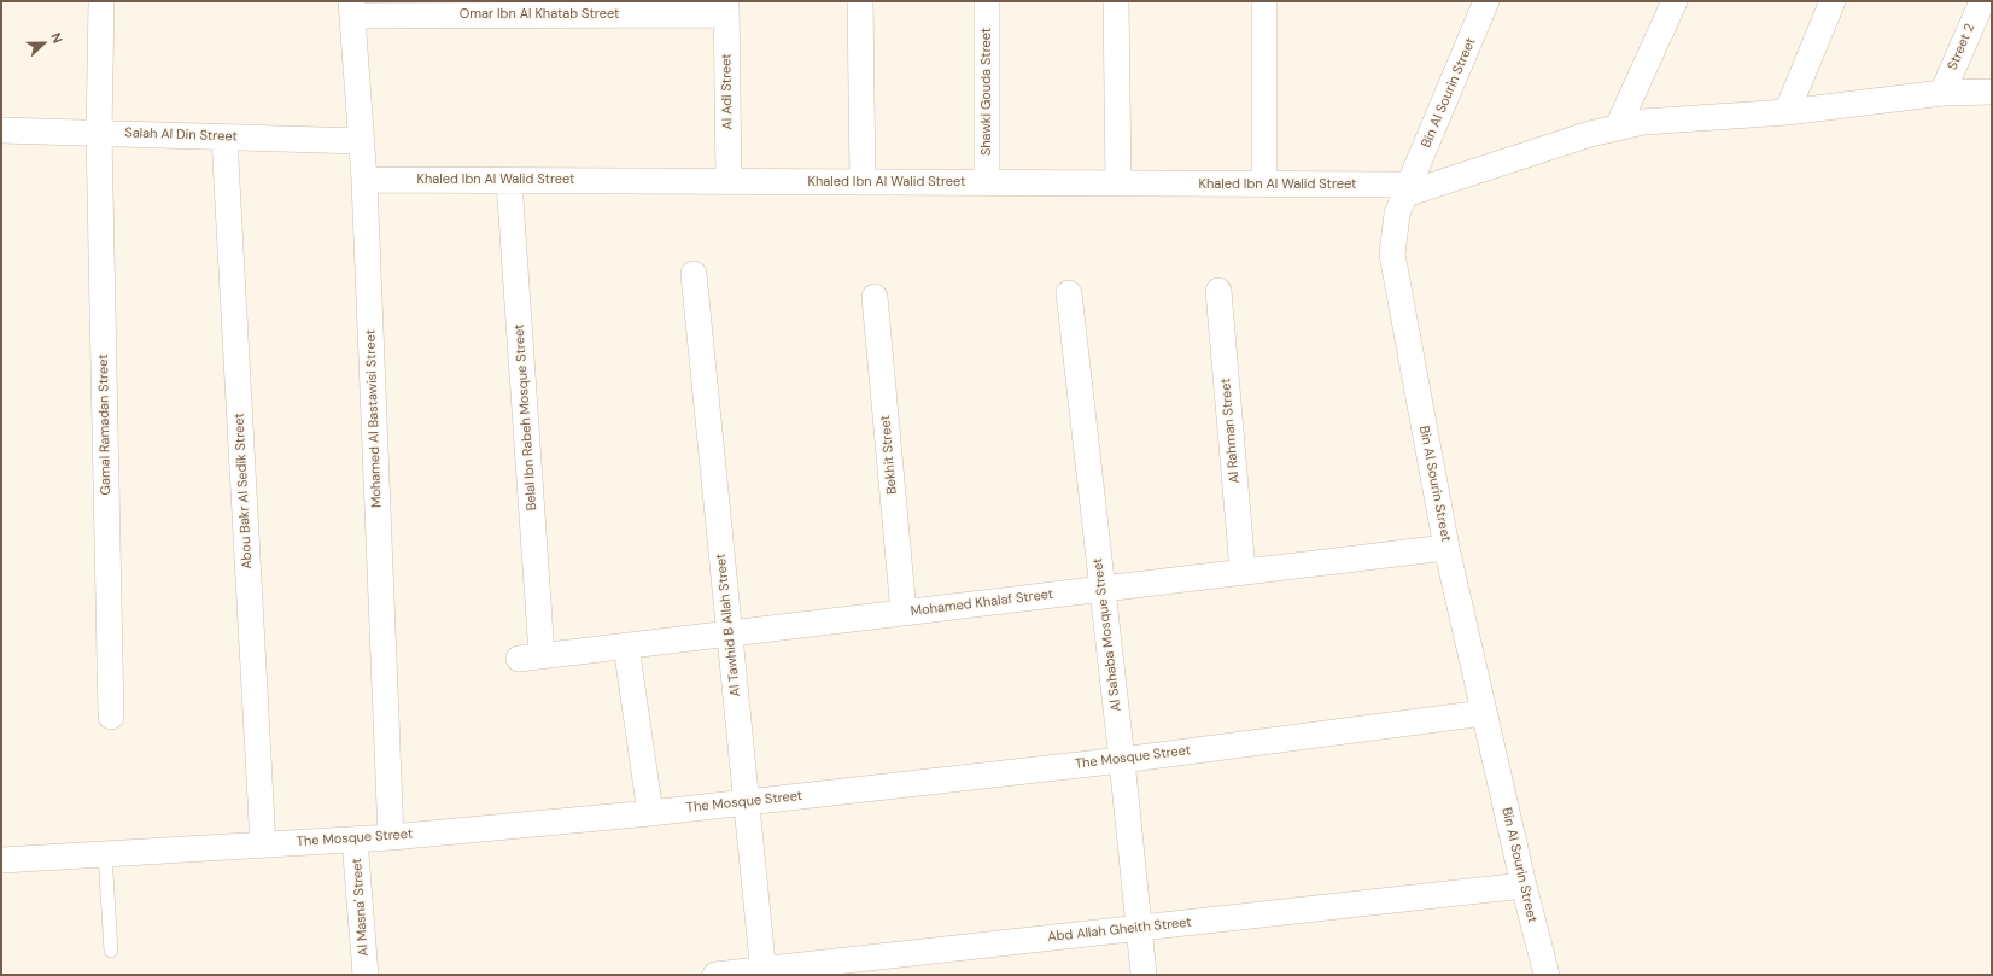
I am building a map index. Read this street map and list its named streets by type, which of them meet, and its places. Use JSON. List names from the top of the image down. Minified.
{"streets":{"street":["Omar Ibn Al Khatab Street","Street 2","Al Adl Street","Shawki Gouda Street","Bin Al Sourin Street","Salah Al Din Street","Khaled Ibn Al Walid Street","Belal Ibn Rabeh Mosque Street","Mohamed Al Bastawisi Street","Gamal Ramadan Street","Al Rahman Street","Bekhit Street","Abou Bakr Al Sedik Street","Mohamed Khalaf Street","Al Tawhid B Allah Street","Al Sahaba Mosque Street","The Mosque Street","Al Masna' Street","Abd Allah Gheith Street"]},"crossings":[["Omar Ibn Al Khatab Street","Al Adl Street"],["Omar Ibn Al Khatab Street","Mohamed Al Bastawisi Street"],["Street 2","Khaled Ibn Al Walid Street"],["Al Adl Street","Khaled Ibn Al Walid Street"],["Shawki Gouda Street","Khaled Ibn Al Walid Street"],["Bin Al Sourin Street","Khaled Ibn Al Walid Street"],["Bin Al Sourin Street","Mohamed Khalaf Street"],["Bin Al Sourin Street","The Mosque Street"],["Bin Al Sourin Street","Abd Allah Gheith Street"],["Salah Al Din Street","Mohamed Al Bastawisi Street"],["Salah Al Din Street","Gamal Ramadan Street"],["Salah Al Din Street","Abou Bakr Al Sedik Street"],["Khaled Ibn Al Walid Street","Belal Ibn Rabeh Mosque Street"],["Khaled Ibn Al Walid Street","Mohamed Al Bastawisi Street"],["Belal Ibn Rabeh Mosque Street","Mohamed Khalaf Street"],["Mohamed Al Bastawisi Street","The Mosque Street"],["Al Rahman Street","Mohamed Khalaf Street"],["Bekhit Street","Mohamed Khalaf Street"],["Abou Bakr Al Sedik Street","The Mosque Street"],["Mohamed Khalaf Street","Al Tawhid B Allah Street"],["Mohamed Khalaf Street","Al Sahaba Mosque Street"],["Al Tawhid B Allah Street","The Mosque Street"],["Al Tawhid B Allah Street","Abd Allah Gheith Street"],["Al Sahaba Mosque Street","The Mosque Street"],["Al Sahaba Mosque Street","Abd Allah Gheith Street"],["The Mosque Street","Al Masna' Street"]],"north":"right"}
